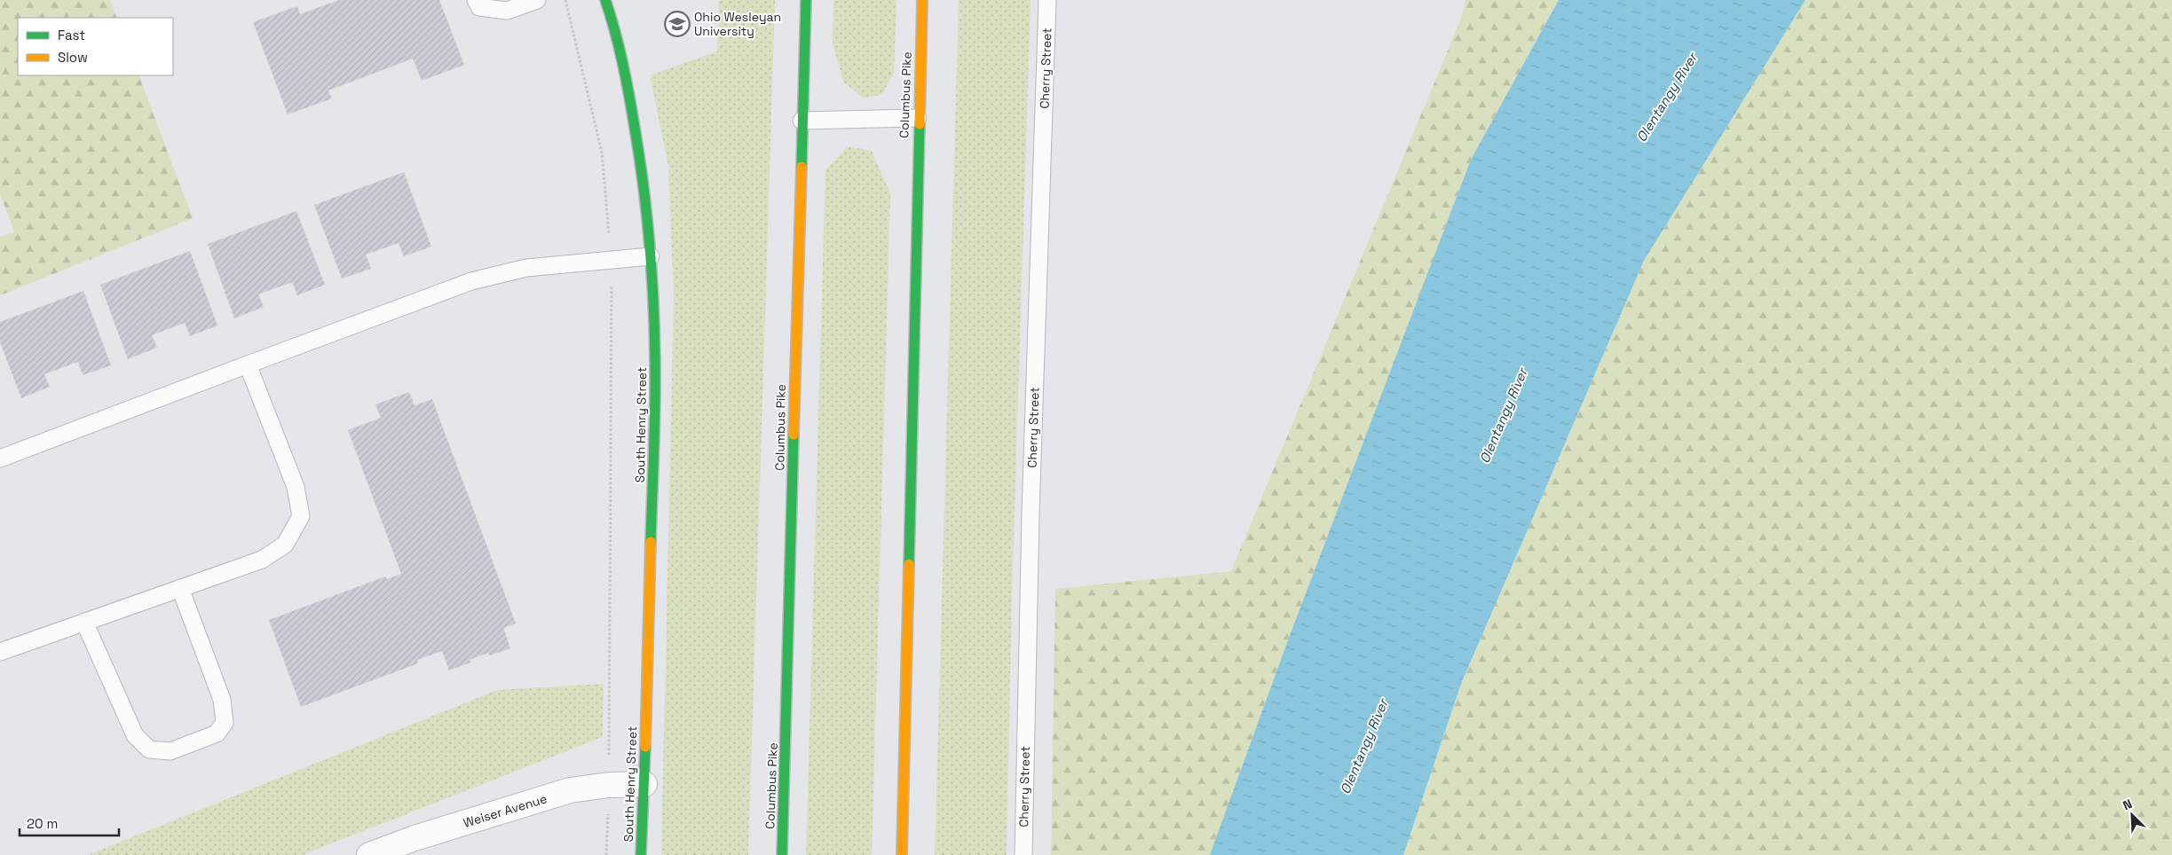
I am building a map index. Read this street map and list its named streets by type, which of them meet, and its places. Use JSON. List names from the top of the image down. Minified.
{"streets":{"main road":["Columbus Pike","South Henry Street"],"street":["Weiser Avenue"],"lane":["Cherry Street"]},"crossings":[["South Henry Street","Weiser Avenue"]],"water":["Olentangy River"],"places":{"school or university":["Ohio Wesleyan University"]},"legend":["Fast","Slow"],"scale_bar":"20 m","north":"top left"}
